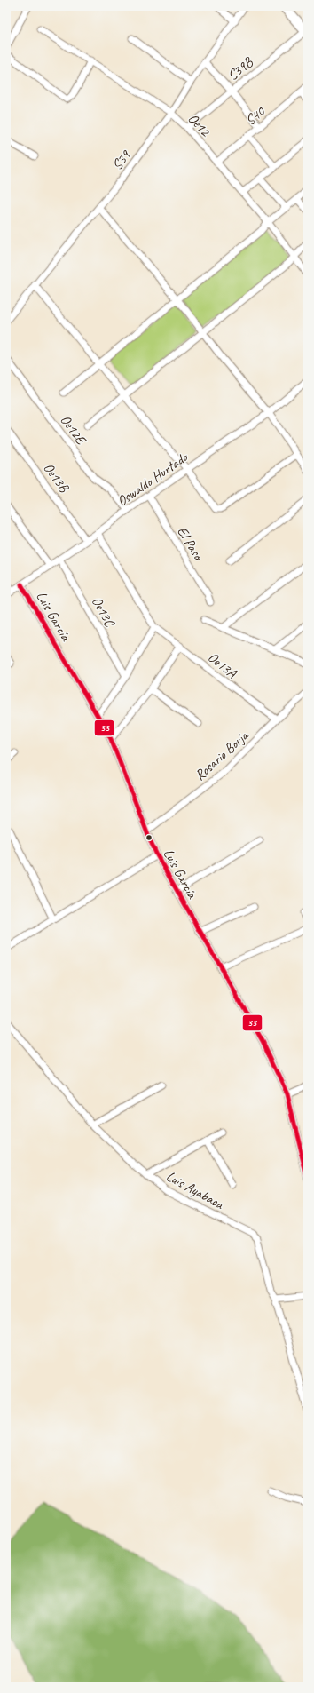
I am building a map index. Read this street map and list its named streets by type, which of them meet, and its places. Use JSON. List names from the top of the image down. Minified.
{"streets":{"street":["S39B","S40","Oe12","S39","Oe12E","Oe13B","Oswaldo Hurtado","El Paso","Oe13C","Luis García","Oe13A","Rosario Borja","Luis Ayabaca"]},"crossings":[["S39B","Oe12"],["S40","Oe12"],["Oe12","S39"],["Oe12E","Oswaldo Hurtado"],["Oe13B","Oswaldo Hurtado"],["Oswaldo Hurtado","El Paso"],["Oswaldo Hurtado","Oe13C"],["Oswaldo Hurtado","Luis García"],["Luis García","Rosario Borja"],["Oe13A","Rosario Borja"]],"lines":["transit line 33"]}
